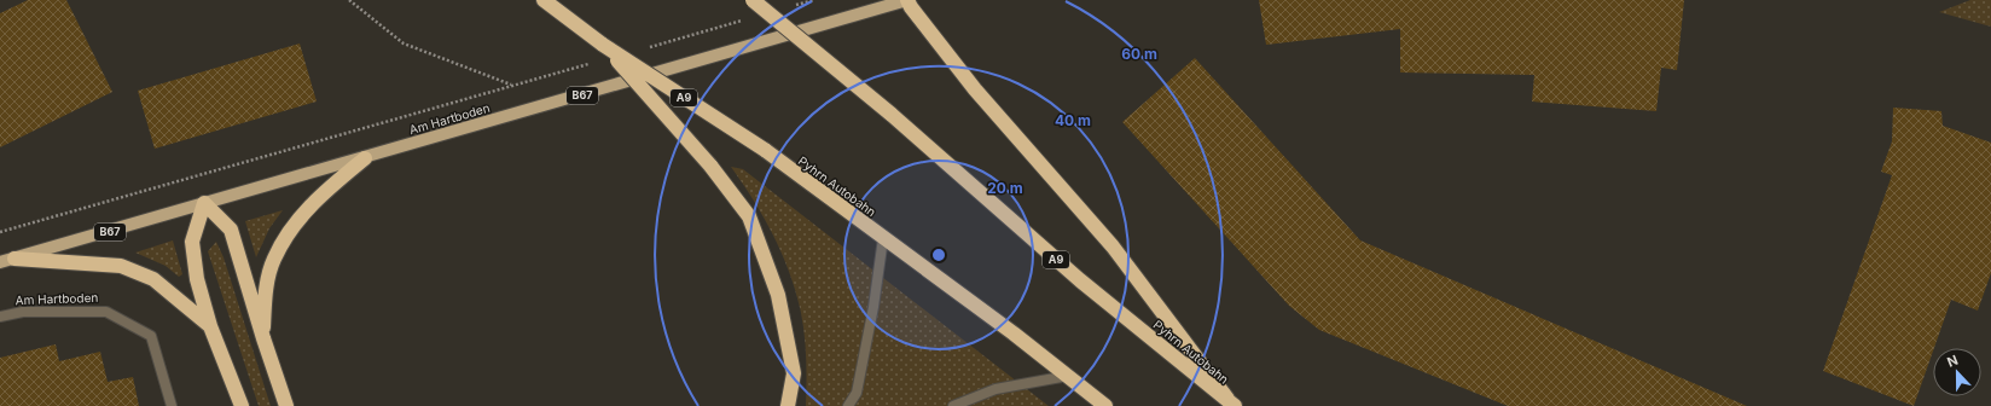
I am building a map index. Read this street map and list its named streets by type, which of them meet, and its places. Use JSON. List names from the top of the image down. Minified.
{"streets":{"highway":["A9","Pyhrn Autobahn"],"main road":["B67","Am Hartboden"]},"north":"top","rings":["60 m","40 m","20 m"]}
